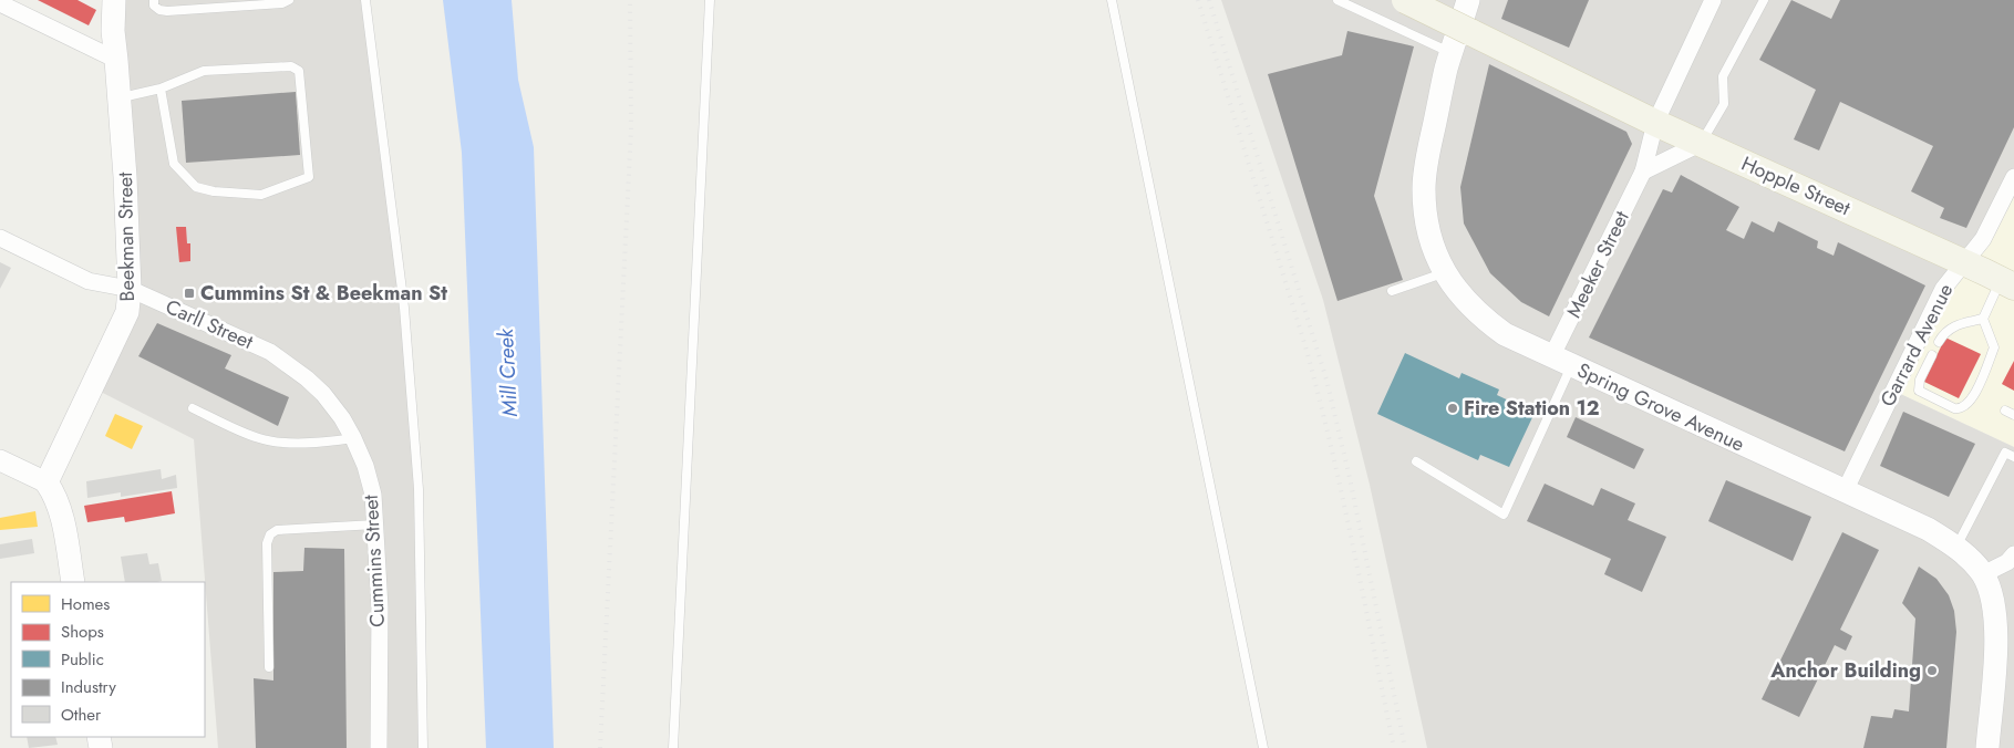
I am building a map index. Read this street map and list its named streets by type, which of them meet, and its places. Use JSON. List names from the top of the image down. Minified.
{"streets":{"main road":["Hopple Street","Beekman Street","Spring Grove Avenue"],"street":["Meeker Street","Carll Street","Garrard Avenue","Cummins Street"]},"crossings":[["Hopple Street","Meeker Street"],["Hopple Street","Garrard Avenue"],["Beekman Street","Carll Street"],["Meeker Street","Spring Grove Avenue"],["Carll Street","Cummins Street"],["Garrard Avenue","Spring Grove Avenue"]],"water":["Mill Creek"],"places":{"transit":["Cummins St & Beekman St"],"other":["Fire Station 12","Anchor Building"]},"legend":["Homes","Shops","Public","Industry","Other"]}
